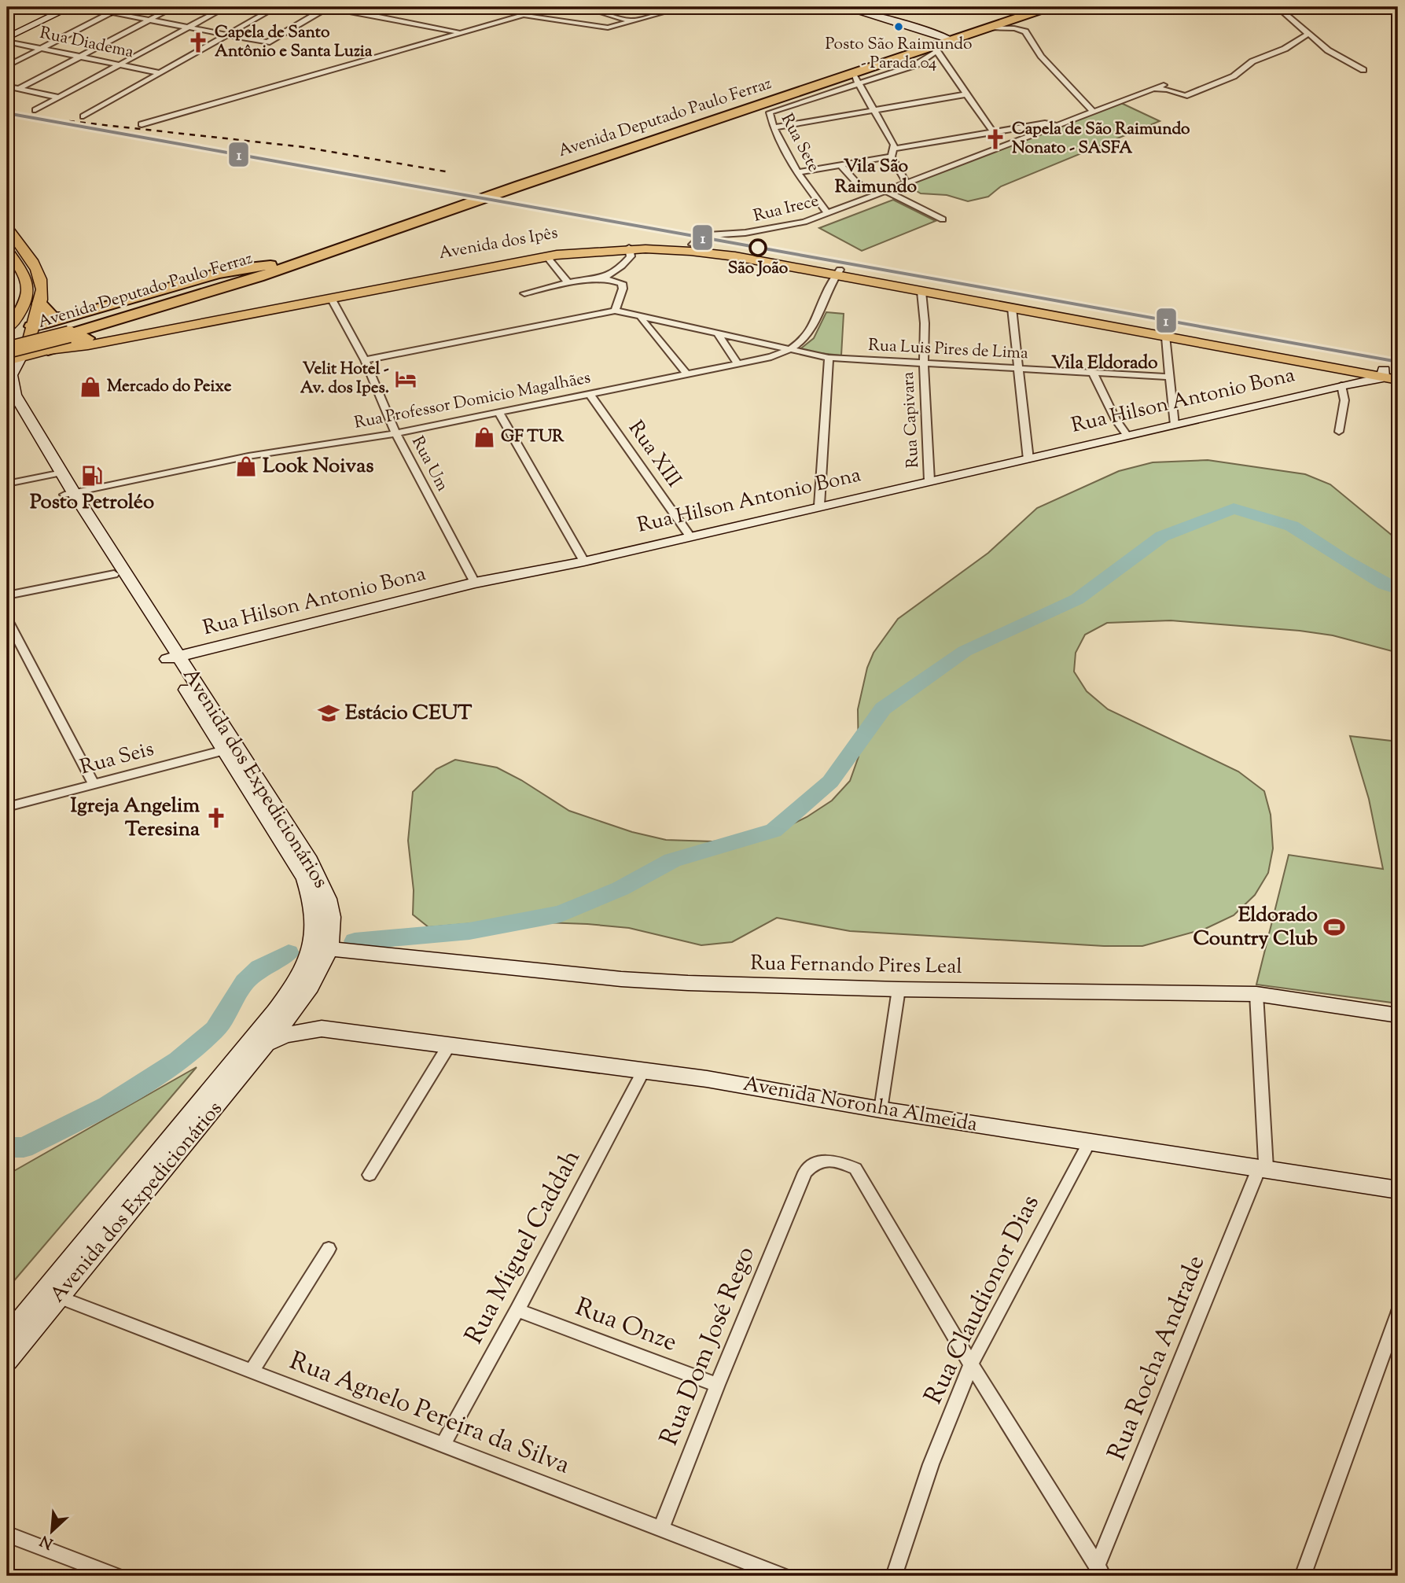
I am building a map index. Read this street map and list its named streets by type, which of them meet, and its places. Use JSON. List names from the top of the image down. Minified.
{"streets":{"highway":["Avenida Deputado Paulo Ferraz"],"main road":["Avenida dos Ipês","Rua Hilson Antonio Bona","Avenida dos Expedicionários","Rua Fernando Pires Leal","Avenida Noronha Almeida"],"street":["Rua Diadema","Rua Sete","Rua Irece","Rua Luis Pires de Lima","Rua Professor Domicio Magalhães","Rua Capivara","Rua XIII","Rua Um","Rua Seis","Rua Miguel Caddah","Rua Claudionor Dias","Rua Onze","Rua Dom José Rego","Rua Rocha Andrade","Rua Agnelo Pereira da Silva"]},"crossings":[["Avenida Deputado Paulo Ferraz","Rua Sete"],["Avenida Deputado Paulo Ferraz","Avenida dos Ipês"],["Rua Sete","Rua Irece"],["Rua Irece","Avenida dos Ipês"],["Avenida dos Ipês","Rua Hilson Antonio Bona"],["Avenida dos Ipês","Rua Capivara"],["Avenida dos Ipês","Rua Um"],["Rua Luis Pires de Lima","Rua Professor Domicio Magalhães"],["Rua Luis Pires de Lima","Rua Capivara"],["Rua Professor Domicio Magalhães","Rua XIII"],["Rua Professor Domicio Magalhães","Rua Um"],["Rua Professor Domicio Magalhães","Avenida dos Expedicionários"],["Rua Hilson Antonio Bona","Rua Capivara"],["Rua Hilson Antonio Bona","Rua XIII"],["Rua Hilson Antonio Bona","Rua Um"],["Rua Hilson Antonio Bona","Avenida dos Expedicionários"],["Rua Seis","Avenida dos Expedicionários"],["Avenida dos Expedicionários","Rua Fernando Pires Leal"],["Avenida dos Expedicionários","Rua Agnelo Pereira da Silva"],["Rua Fernando Pires Leal","Rua Rocha Andrade"],["Avenida Noronha Almeida","Rua Miguel Caddah"],["Avenida Noronha Almeida","Rua Claudionor Dias"],["Avenida Noronha Almeida","Rua Rocha Andrade"],["Rua Miguel Caddah","Rua Onze"],["Rua Miguel Caddah","Rua Agnelo Pereira da Silva"],["Rua Claudionor Dias","Rua Dom José Rego"],["Rua Onze","Rua Dom José Rego"],["Rua Dom José Rego","Rua Agnelo Pereira da Silva"]],"districts":["Vila São Raimundo","Vila Eldorado"],"places":{"other":["Posto São Raimundo - Parada 04","São João"],"church":["Capela de Santo Antônio e Santa Luzia","Capela de São Raimundo Nonato - SASFA","Igreja Angelim Teresina"],"hotel":["Velit Hotel - Av. dos Ipes."],"shop":["Mercado do Peixe","GF TUR","Look Noivas"],"fuel station":["Posto Petroléo"],"school or university":["Estácio CEUT"],"sports":["Eldorado Country Club"]},"lines":["transit line 1"],"north":"bottom left"}
